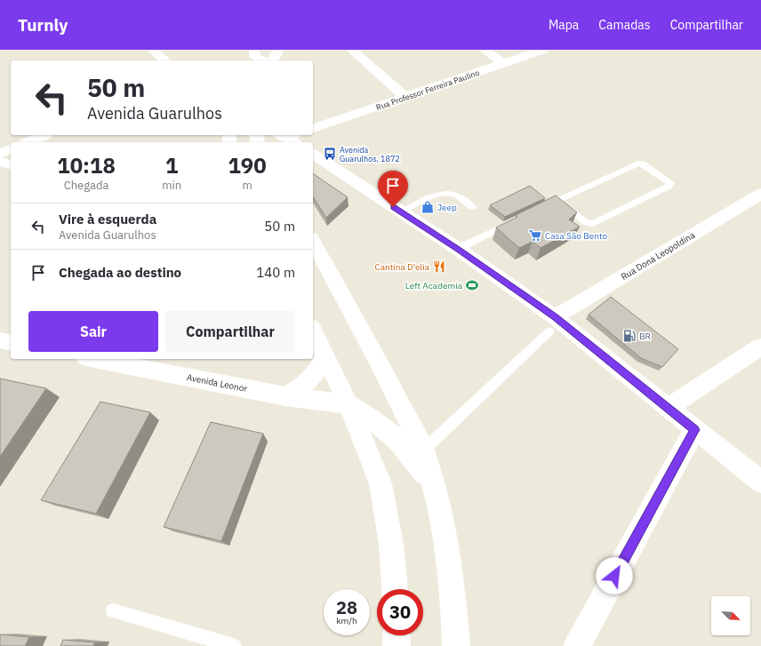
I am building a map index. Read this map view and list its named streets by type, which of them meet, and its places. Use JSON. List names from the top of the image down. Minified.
{"streets":{"main road":["Rua Professor Ferreira Paulino","Rua Dona Leopoldina","Avenida Leonor"]},"places":{"bus stop":["Avenida Guarulhos, 1872"],"shop":["Jeep"],"supermarket":["Casa São Bento"],"restaurant":["Cantina D'elia"],"sports":["Left Academia"],"fuel station":["BR"]},"north":"bottom right","page":{"header":"Turnly","nav":["Mapa","Camadas","Compartilhar"],"turn":["50 m","Avenida Guarulhos"],"eta":["10:18","Chegada","1","min","190","m"],"list":[{"name":"Vire à esquerda","note":"Avenida Guarulhos","value":"50 m"},{"name":"Chegada ao destino","value":"140 m"}],"buttons":["Sair","Compartilhar"],"speed":"28 km/h","limit":"30"}}
